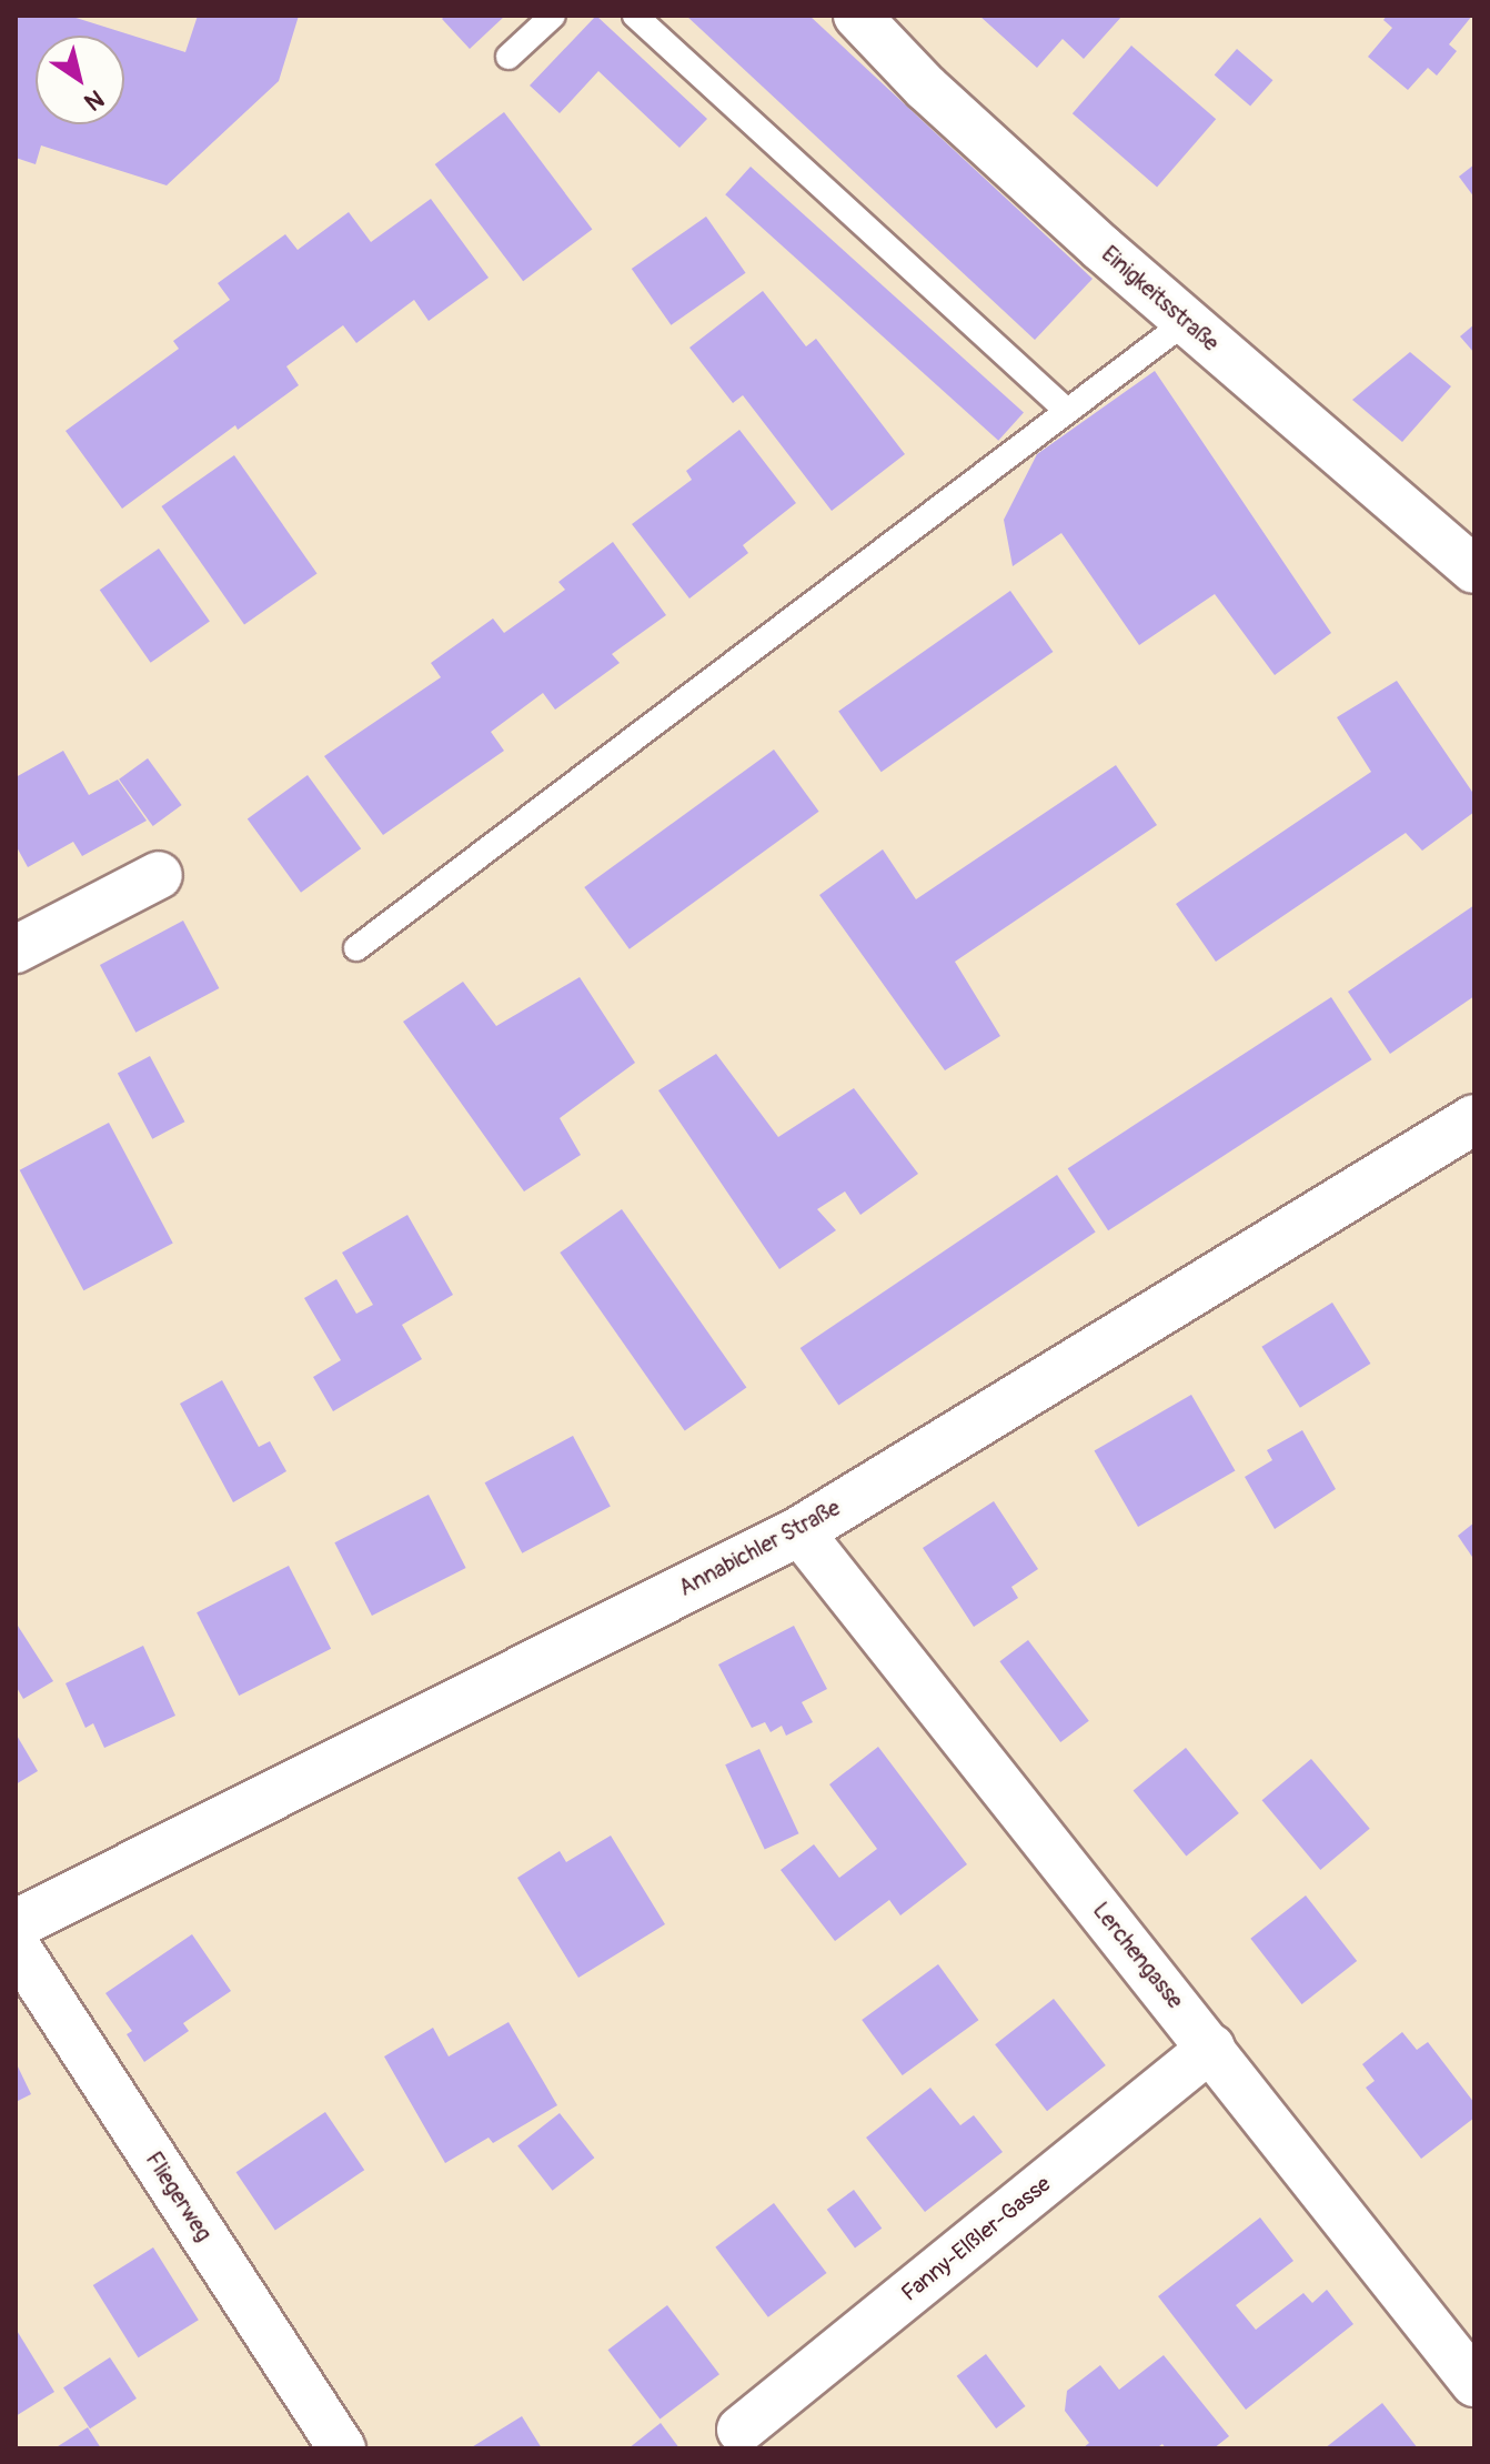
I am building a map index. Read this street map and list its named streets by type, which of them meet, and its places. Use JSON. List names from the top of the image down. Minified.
{"streets":{"street":["Einigkeitsstraße","Annabichler Straße","Lerchengasse","Fliegerweg","Fanny-Elßler-Gasse"]},"crossings":[["Annabichler Straße","Lerchengasse"],["Lerchengasse","Fanny-Elßler-Gasse"]],"north":"bottom right"}
